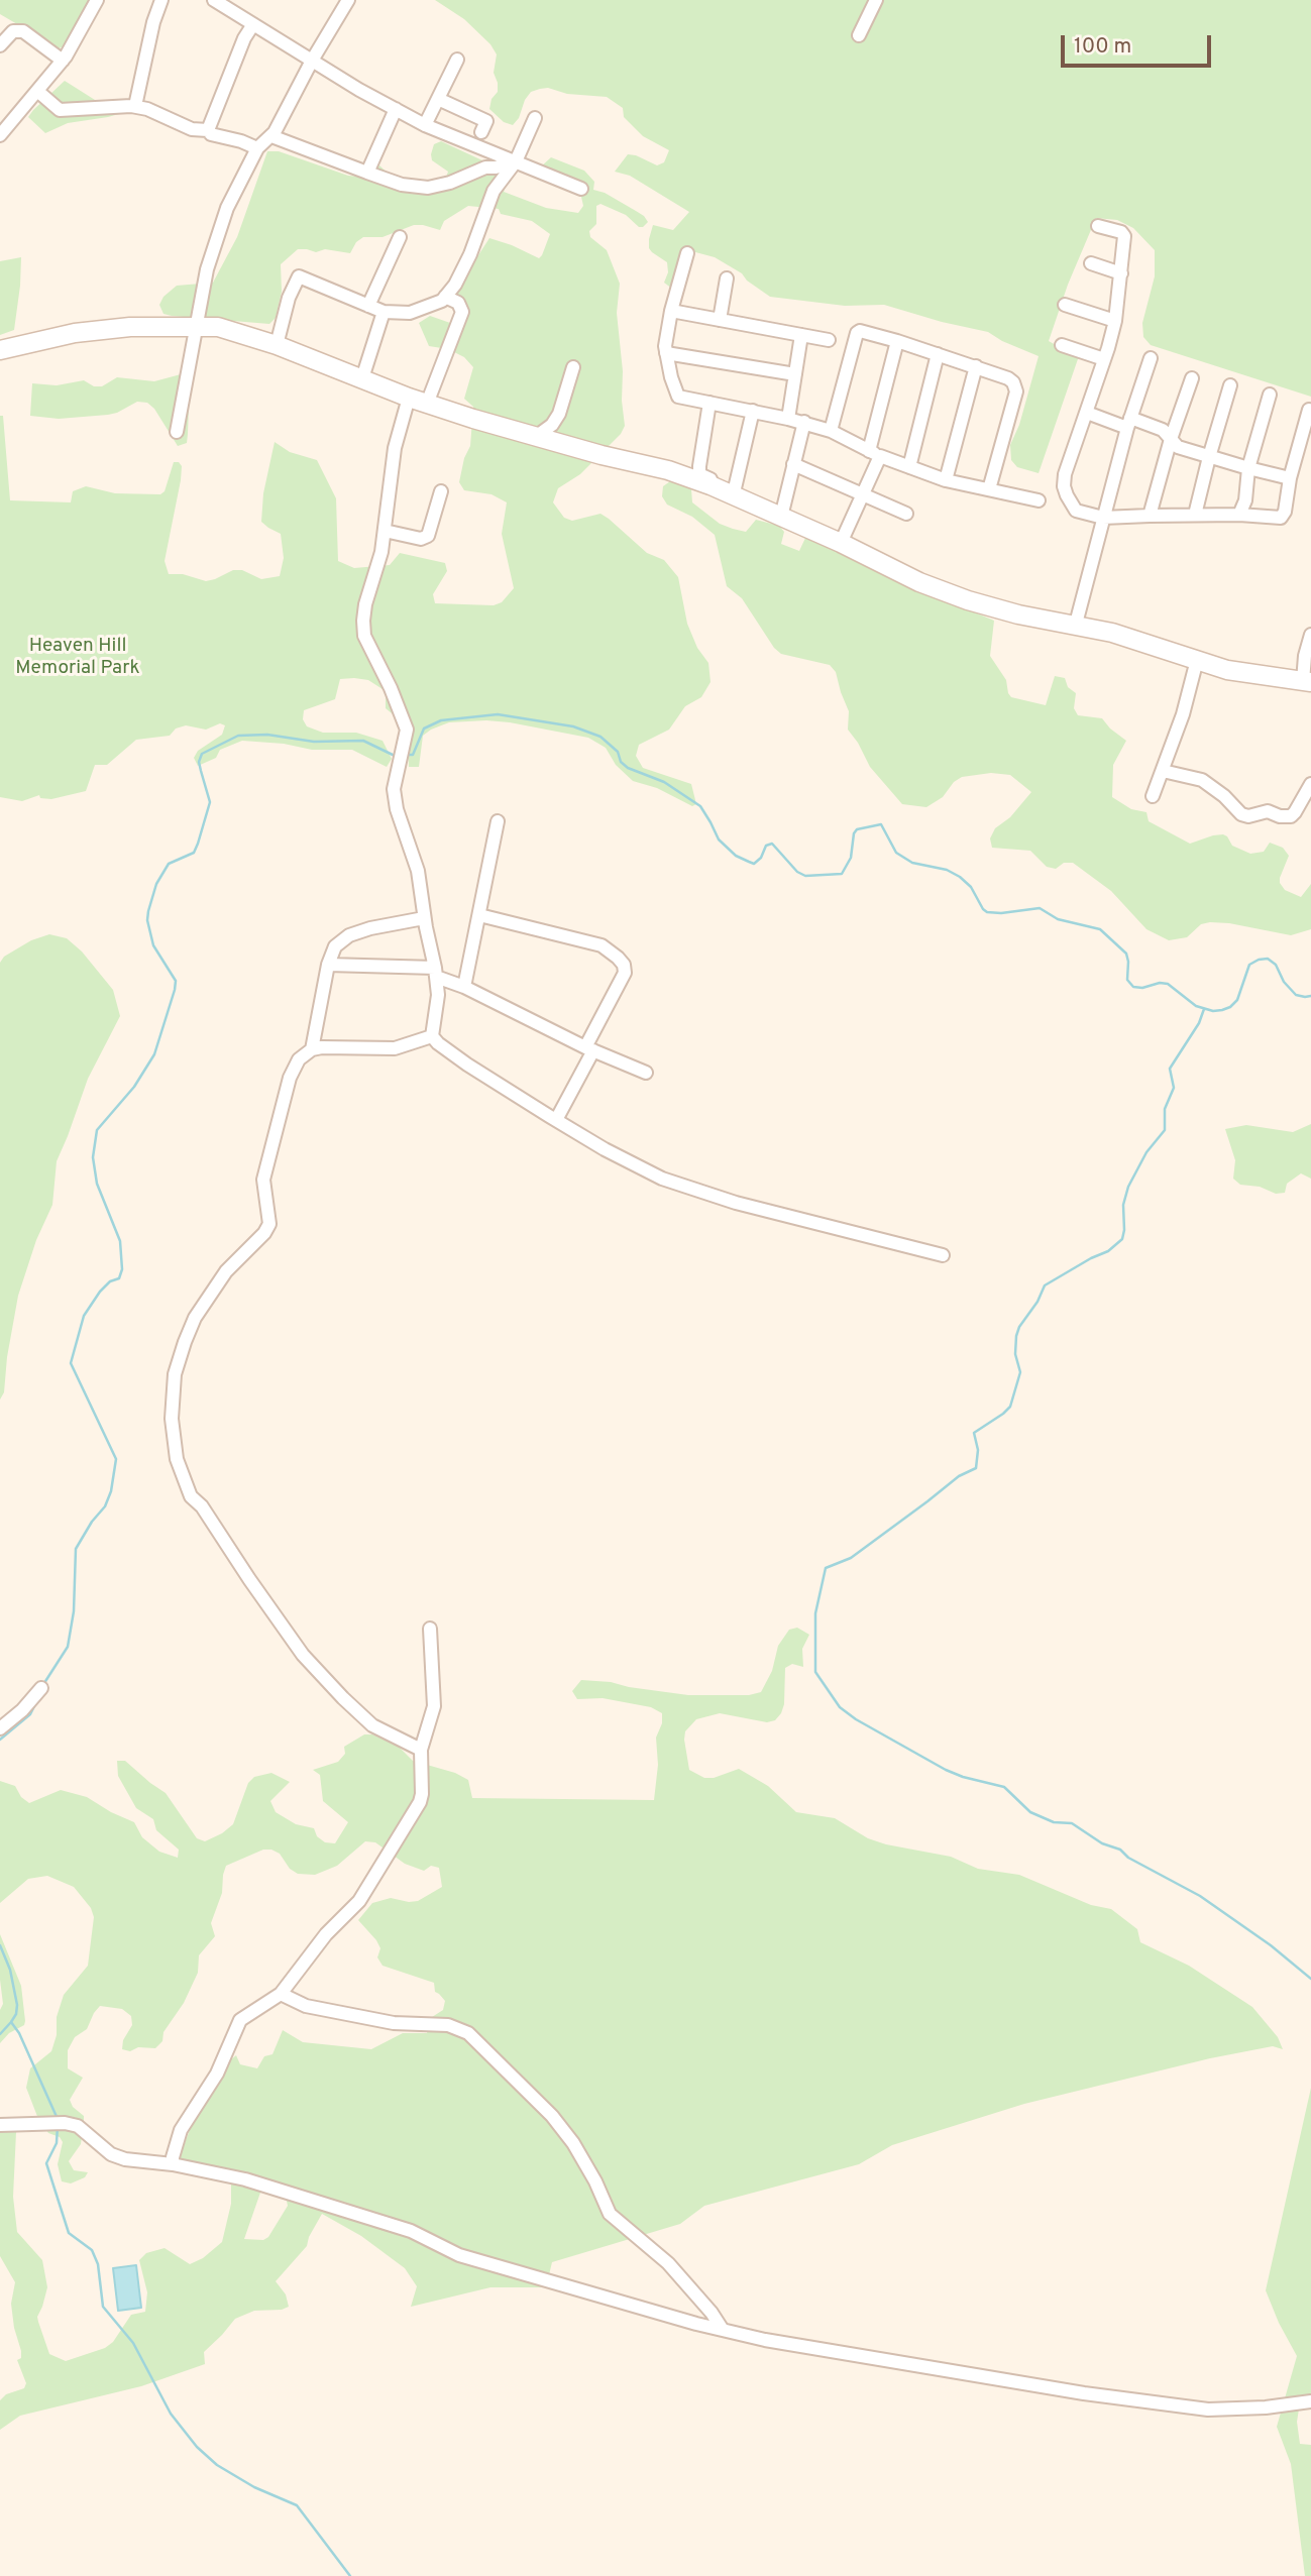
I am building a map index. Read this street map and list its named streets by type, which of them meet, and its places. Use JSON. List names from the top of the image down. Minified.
{"parks":["Heaven Hill Memorial Park"],"scale_bar":"100 m"}
